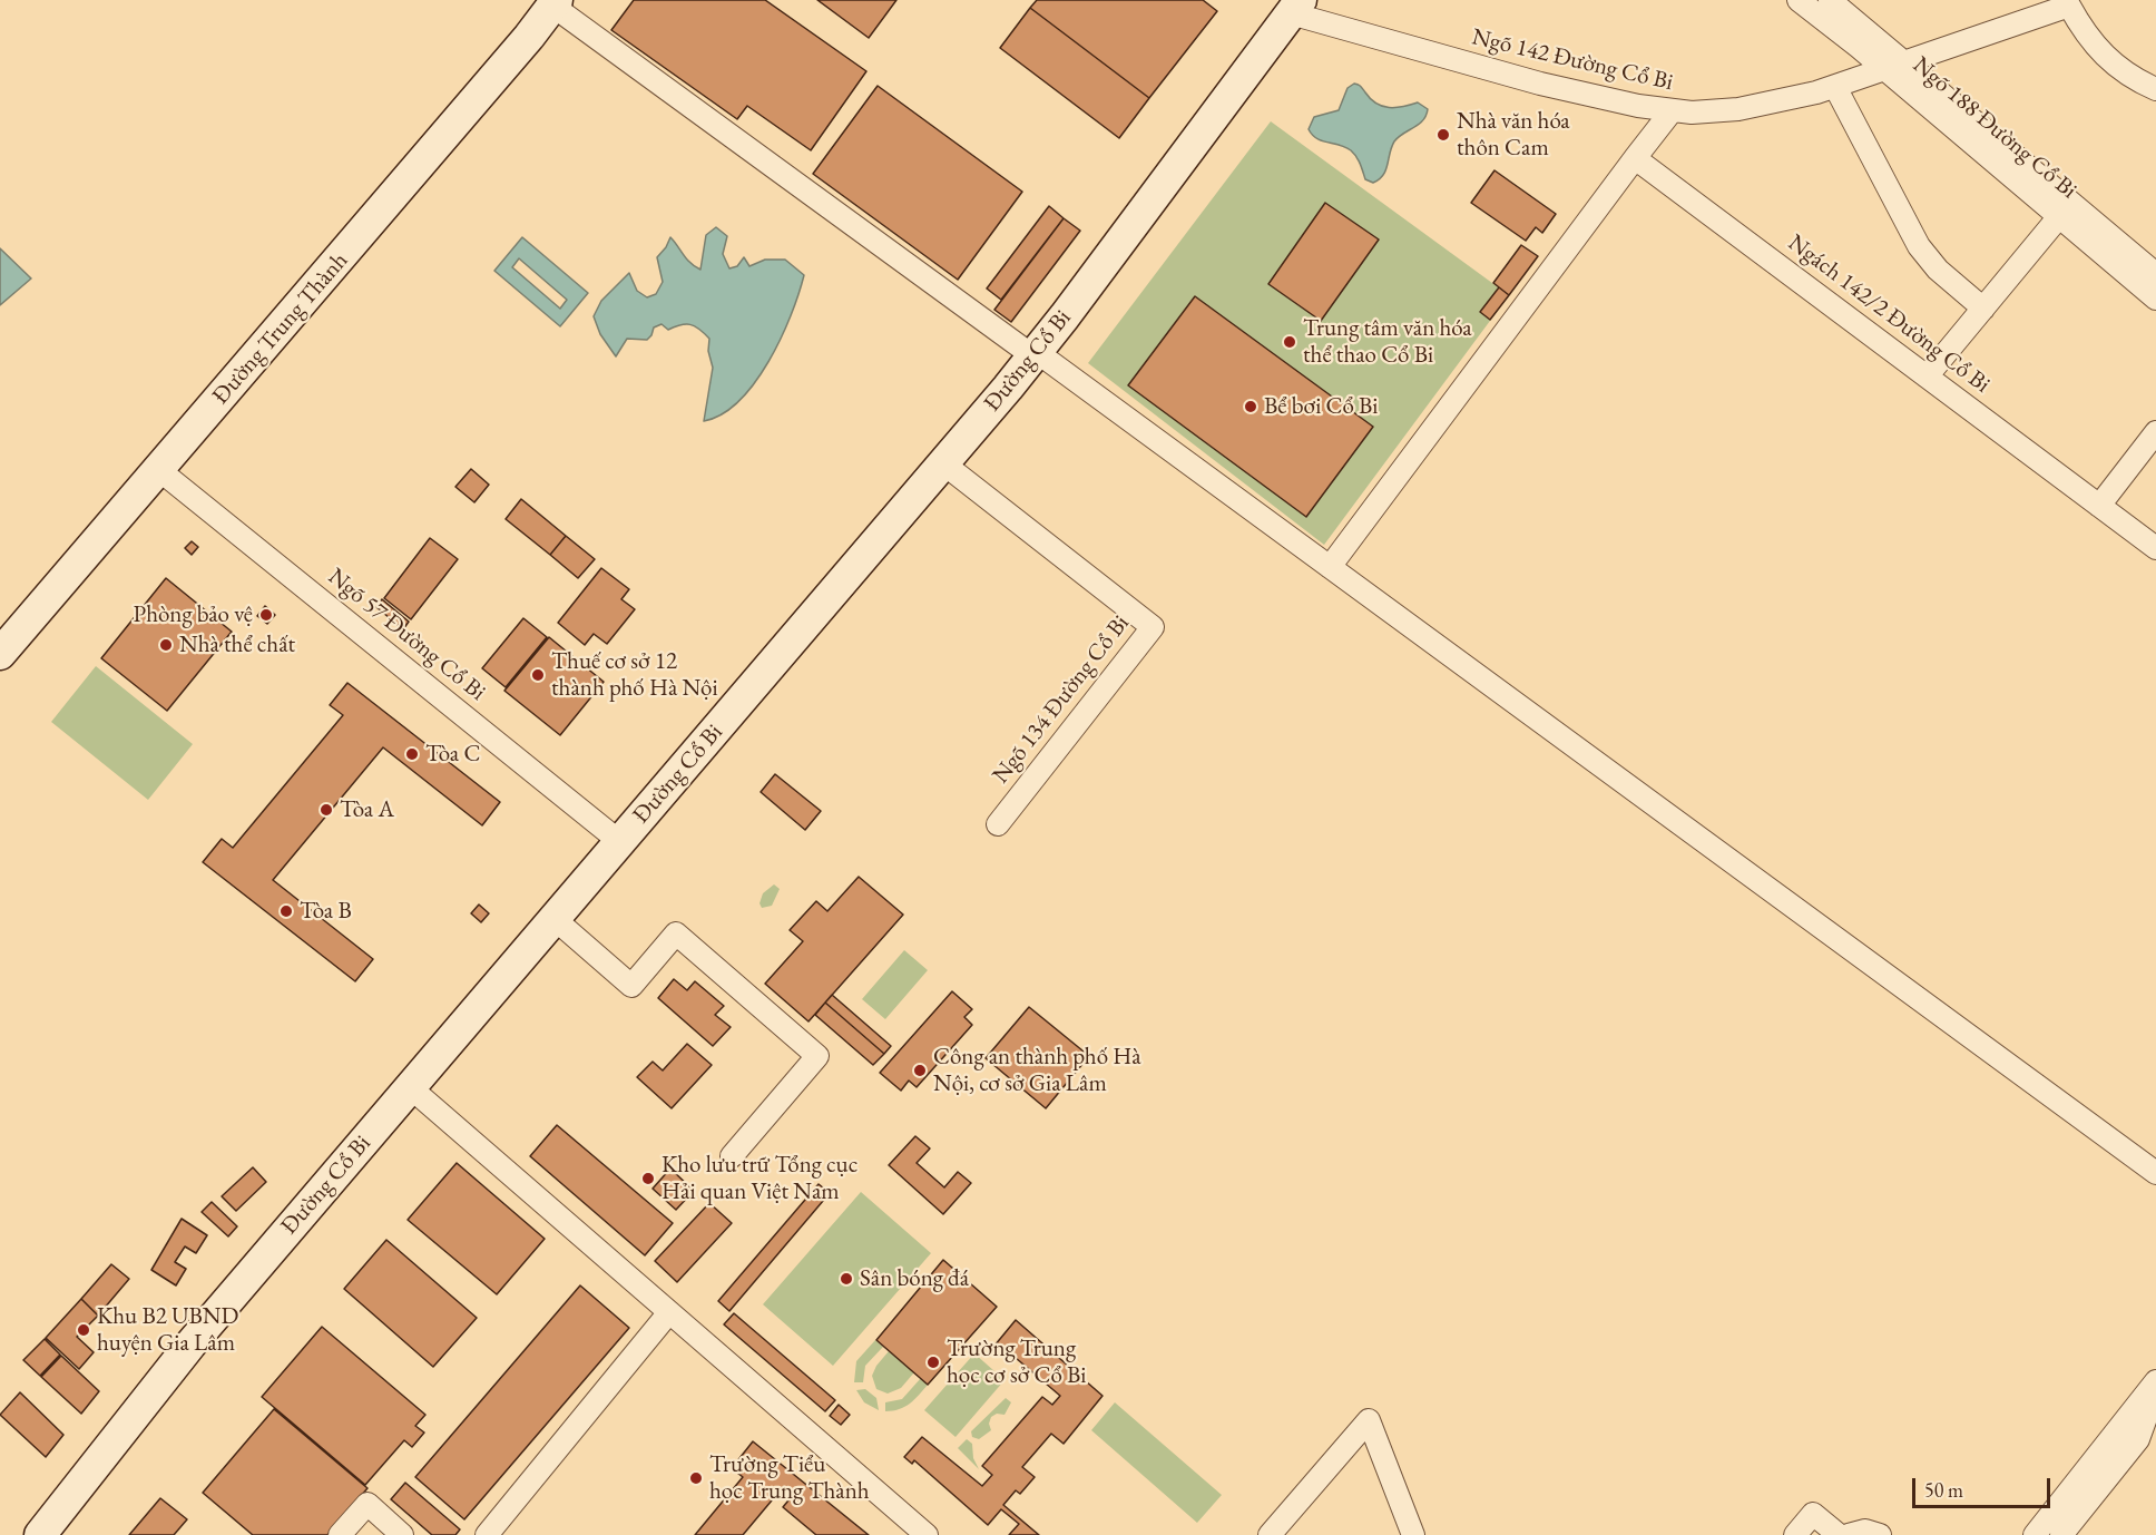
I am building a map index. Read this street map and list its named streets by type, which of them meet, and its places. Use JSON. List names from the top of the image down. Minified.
{"streets":{"main road":["Đường Trung Thành","Đường Cổ Bi"],"street":["Ngõ 142 Đường Cổ Bi","Ngõ 188 Đường Cổ Bi","Ngách 142/2 Đường Cổ Bi","Ngõ 57 Đường Cổ Bi","Ngõ 134 Đường Cổ Bi"]},"crossings":[["Ngõ 142 Đường Cổ Bi","Ngõ 188 Đường Cổ Bi"],["Ngõ 142 Đường Cổ Bi","Đường Cổ Bi"],["Đường Trung Thành","Ngõ 57 Đường Cổ Bi"],["Đường Cổ Bi","Ngõ 57 Đường Cổ Bi"],["Đường Cổ Bi","Ngõ 134 Đường Cổ Bi"]],"places":["Nhà văn hóa thôn Cam","Trung tâm văn hóa thể thao Cổ Bi","Bể bơi Cổ Bi","Phòng bảo vệ","Nhà thể chất","Thuế cơ sở 12 thành phố Hà Nội","Tòa C","Tòa A","Tòa B","Công an thành phố Hà Nội, cơ sở Gia Lâm","Kho lưu trữ Tổng cục Hải quan Việt Nam","Sân bóng đá","Khu B2 UBND huyện Gia Lâm","Trường Trung học cơ sở Cổ Bi","Trường Tiểu học Trung Thành"],"scale_bar":"50 m"}
